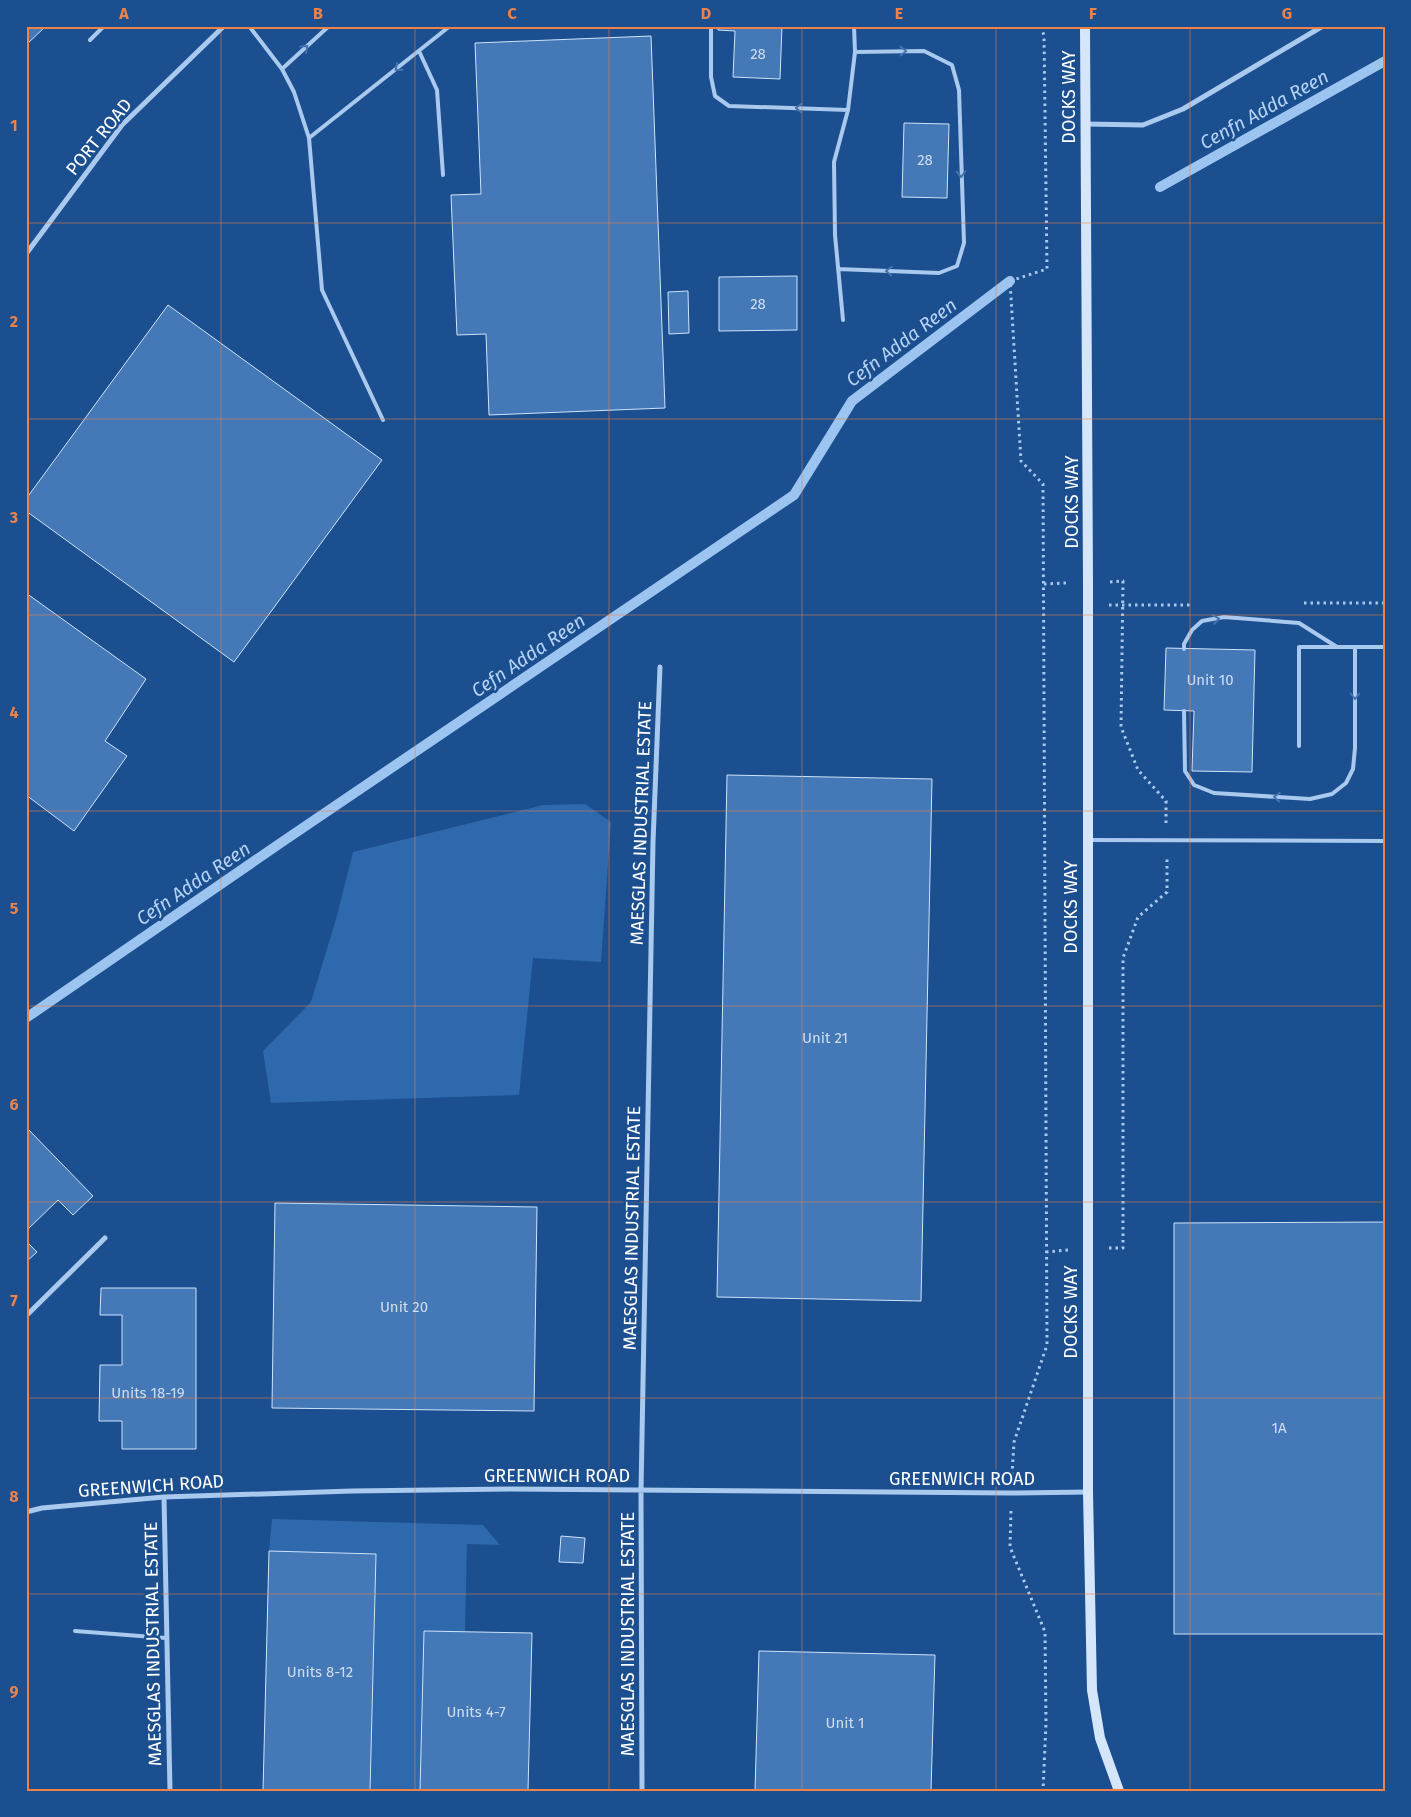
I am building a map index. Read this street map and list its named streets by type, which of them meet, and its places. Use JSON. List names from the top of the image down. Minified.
{"streets":{"street":["DOCKS WAY","PORT ROAD","MAESGLAS INDUSTRIAL ESTATE","GREENWICH ROAD"]},"crossings":[["DOCKS WAY","GREENWICH ROAD"],["MAESGLAS INDUSTRIAL ESTATE","GREENWICH ROAD"]],"water":["Cenfn Adda Reen","Cefn Adda Reen"],"house_numbers":["28","28","28","Unit 10","Unit 21","Unit 20","Units 18-19","1A","Units 8-12","Units 4-7","Unit 1"],"grid":{"columns":["A","B","C","D","E","F","G"],"rows":["1","2","3","4","5","6","7","8","9"]}}
